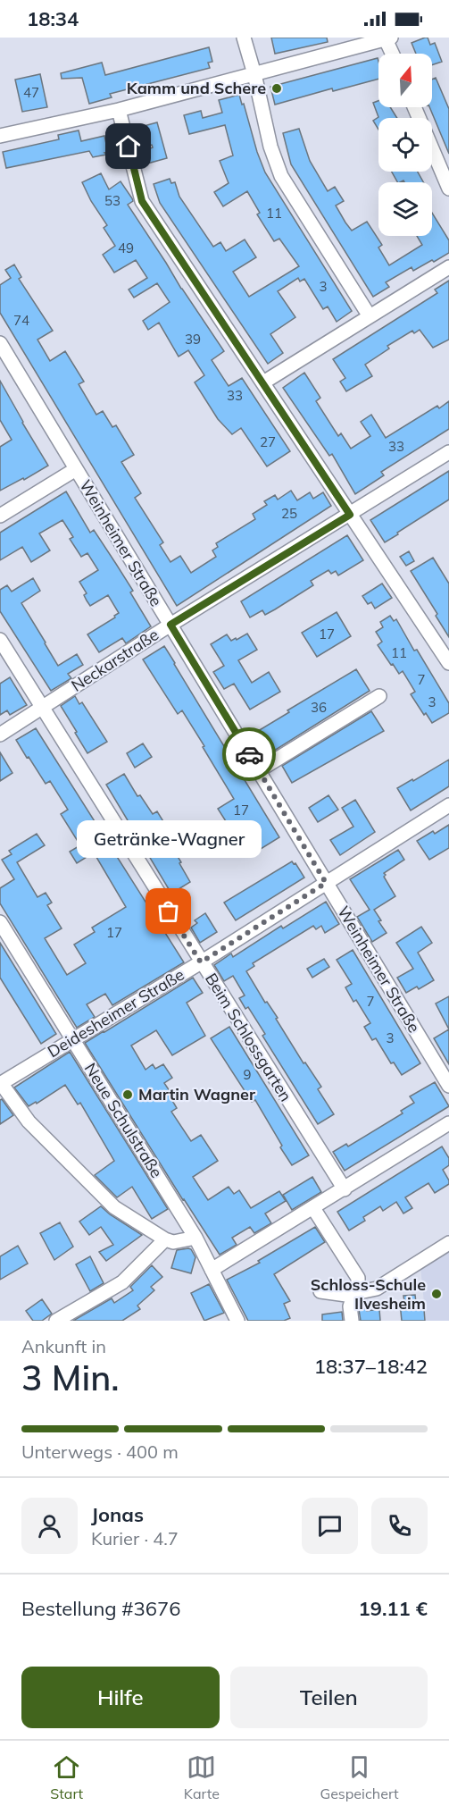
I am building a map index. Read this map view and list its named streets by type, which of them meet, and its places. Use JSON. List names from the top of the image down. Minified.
{"streets":{"street":["Weinheimer Straße","Neckarstraße","Deidesheimer Straße","Beim Schlossgarten","Neue Schulstraße"]},"crossings":[["Weinheimer Straße","Neckarstraße"],["Weinheimer Straße","Deidesheimer Straße"],["Neckarstraße","Beim Schlossgarten"],["Deidesheimer Straße","Beim Schlossgarten"],["Deidesheimer Straße","Neue Schulstraße"]],"places":["Kamm und Schere","Getränke-Wagner","Martin Wagner","Schloss-Schule Ilvesheim"],"house_numbers":["47","53","11","49","3","74","39","33","27","33","25","17","11","7","3","36","17","17","7","3","9"],"north":"top","page":{"status":"18:34","bubble":"Getränke-Wagner","heading":["3 Min.","Ankunft in","18:37–18:42"],"panel":["Jonas","Kurier · 4.7","Bestellung #3676","19.11 €"],"bar":"Unterwegs · 400 m","buttons":["Hilfe","Teilen"],"tabs":["Start","Karte","Gespeichert"]}}
